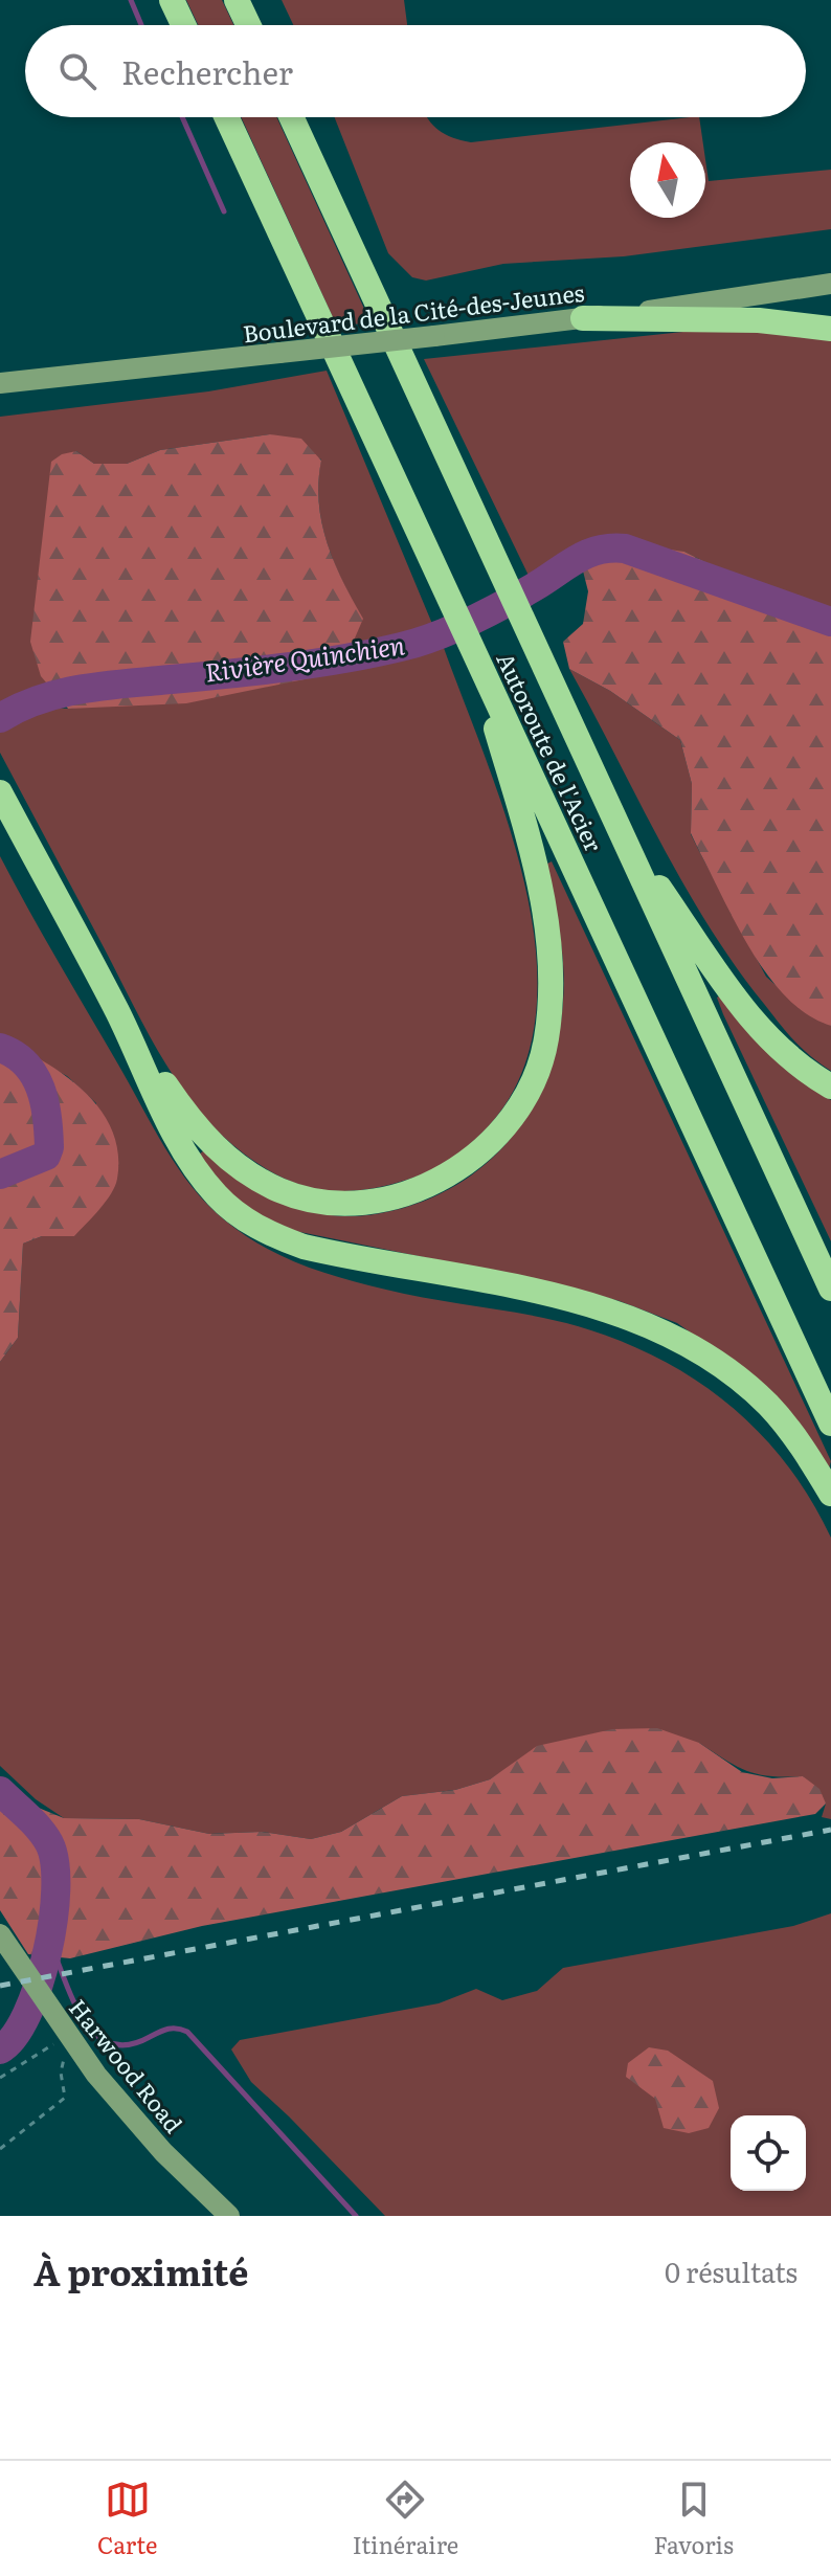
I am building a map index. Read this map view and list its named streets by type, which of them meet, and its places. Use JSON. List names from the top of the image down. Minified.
{"streets":{"highway":["Autoroute de l'Acier"],"main road":["Boulevard de la Cité-des-Jeunes","Harwood Road"]},"water":["Rivière Quinchien"],"north":"top","page":{"search":"Rechercher","heading":["À proximité","0 résultats"],"nav":["Carte","Itinéraire","Favoris"]}}
